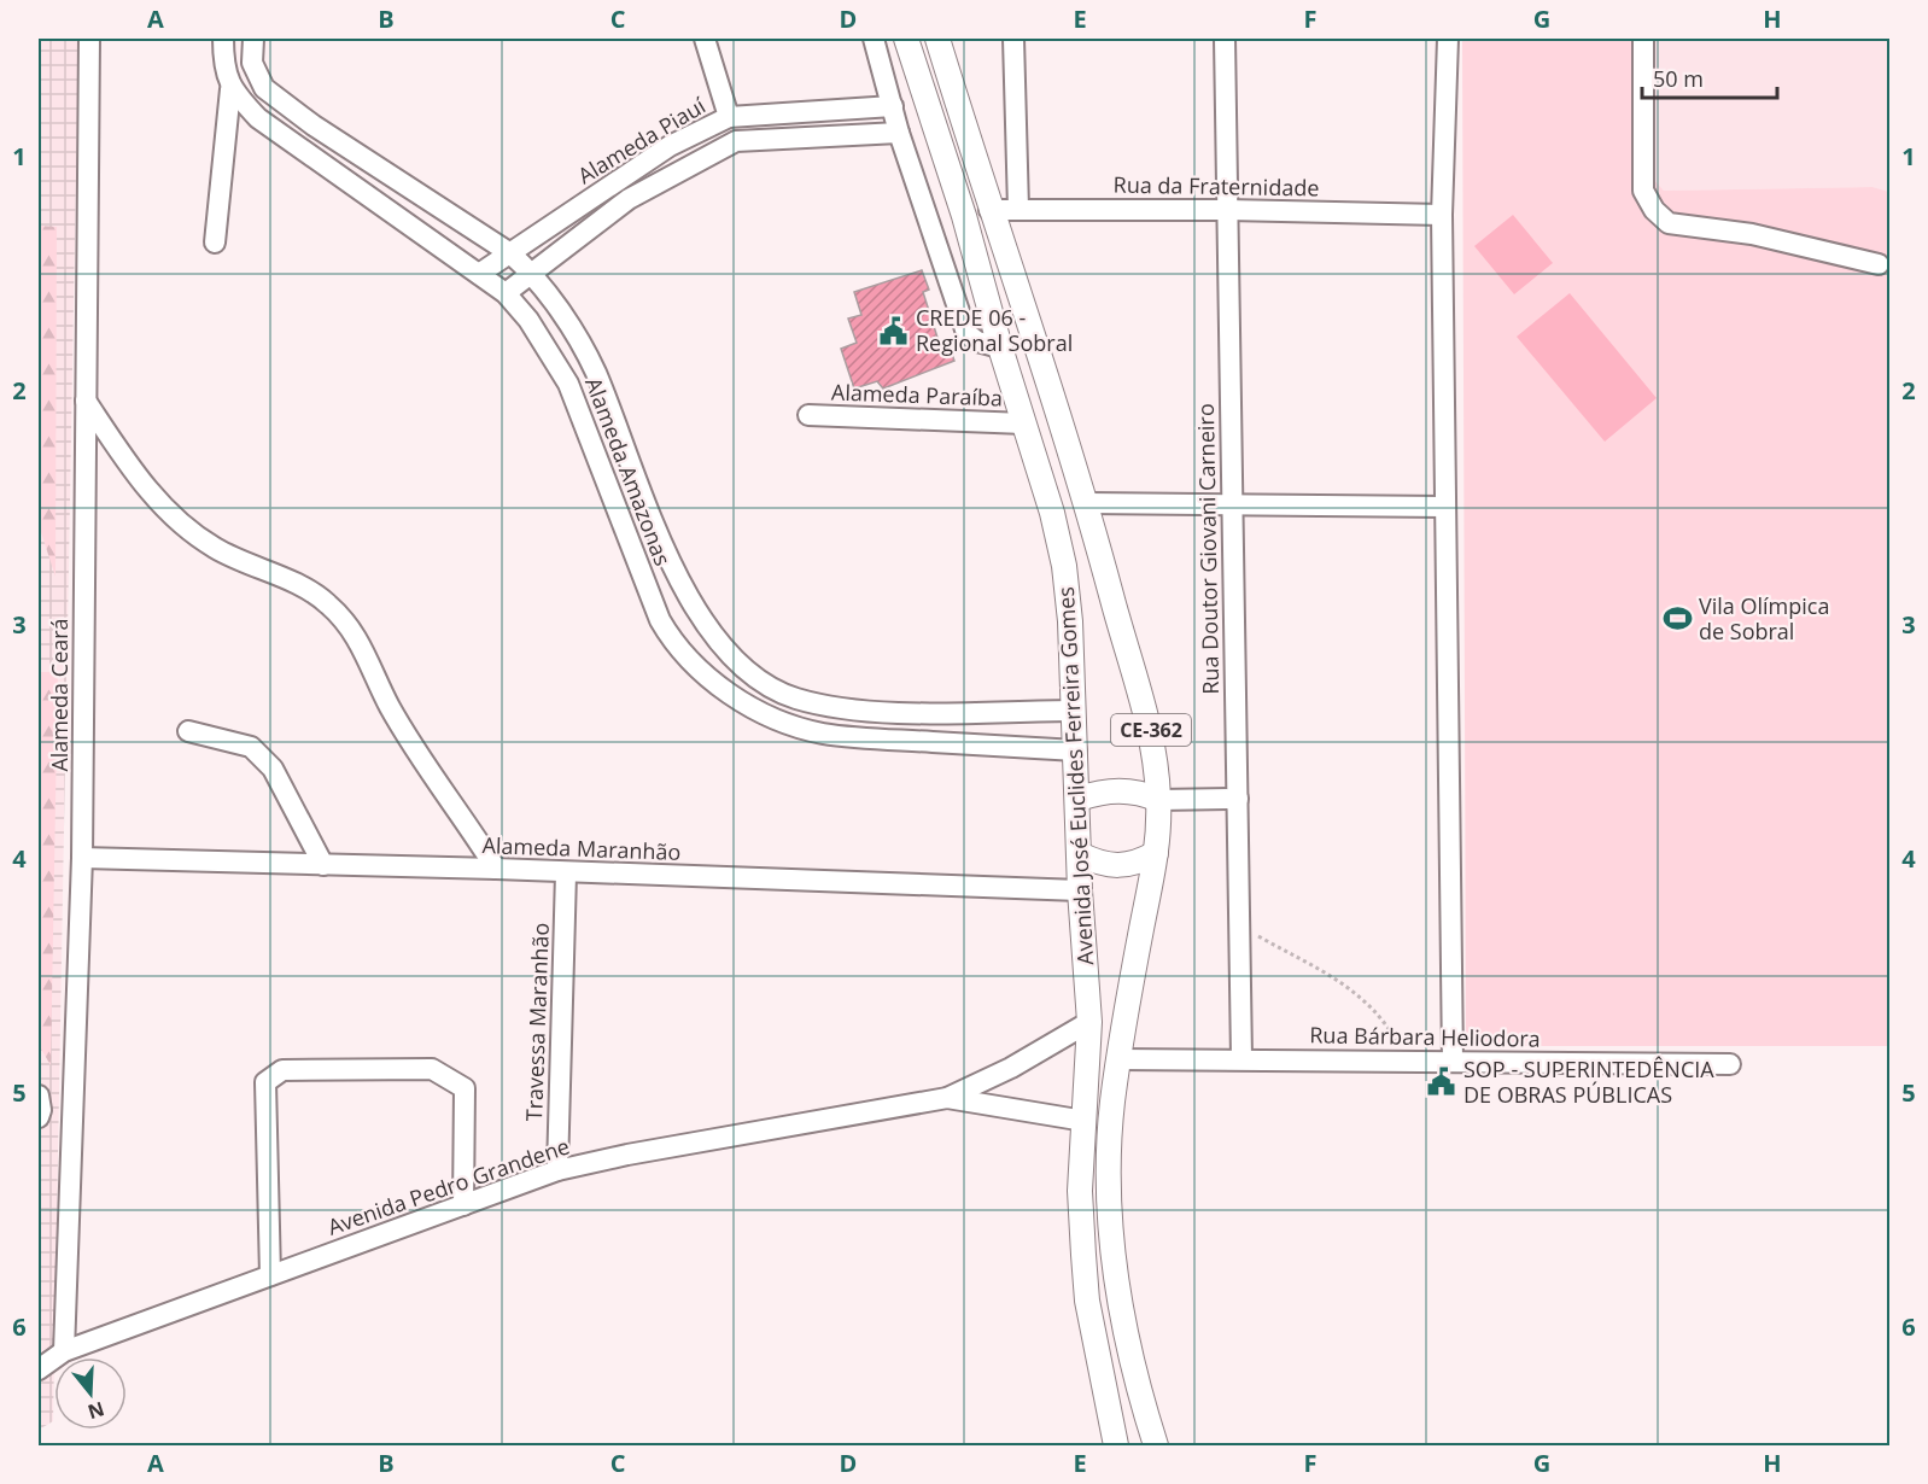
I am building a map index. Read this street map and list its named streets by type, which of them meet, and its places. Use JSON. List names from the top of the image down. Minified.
{"streets":{"main road":["CE-362","Avenida José Euclides Ferreira Gomes"],"street":["Alameda Piauí","Rua da Fraternidade","Alameda Paraíba","Alameda Amazonas","Rua Doutor Giovani Carneiro","Alameda Ceará","Alameda Maranhão","Travessa Maranhão","Rua Bárbara Heliodora","Avenida Pedro Grandene"]},"crossings":[["Alameda Piauí","Alameda Amazonas"],["Rua da Fraternidade","Rua Doutor Giovani Carneiro"],["Rua da Fraternidade","Avenida José Euclides Ferreira Gomes"],["Alameda Paraíba","Avenida José Euclides Ferreira Gomes"],["Alameda Amazonas","Avenida José Euclides Ferreira Gomes"],["Rua Doutor Giovani Carneiro","Rua Bárbara Heliodora"],["Alameda Ceará","Alameda Maranhão"],["Alameda Ceará","Avenida Pedro Grandene"],["Avenida José Euclides Ferreira Gomes","Alameda Maranhão"],["Avenida José Euclides Ferreira Gomes","Rua Bárbara Heliodora"],["Avenida José Euclides Ferreira Gomes","Avenida Pedro Grandene"],["Alameda Maranhão","Travessa Maranhão"],["Travessa Maranhão","Avenida Pedro Grandene"]],"places":{"public building":["CREDE 06 - Regional Sobral","SOP - SUPERINTEDÊNCIA DE OBRAS PÚBLICAS"],"sports":["Vila Olímpica de Sobral"]},"scale_bar":"50 m","north":"bottom","grid":{"columns":["A","B","C","D","E","F","G","H"],"rows":["1","2","3","4","5","6"]}}
